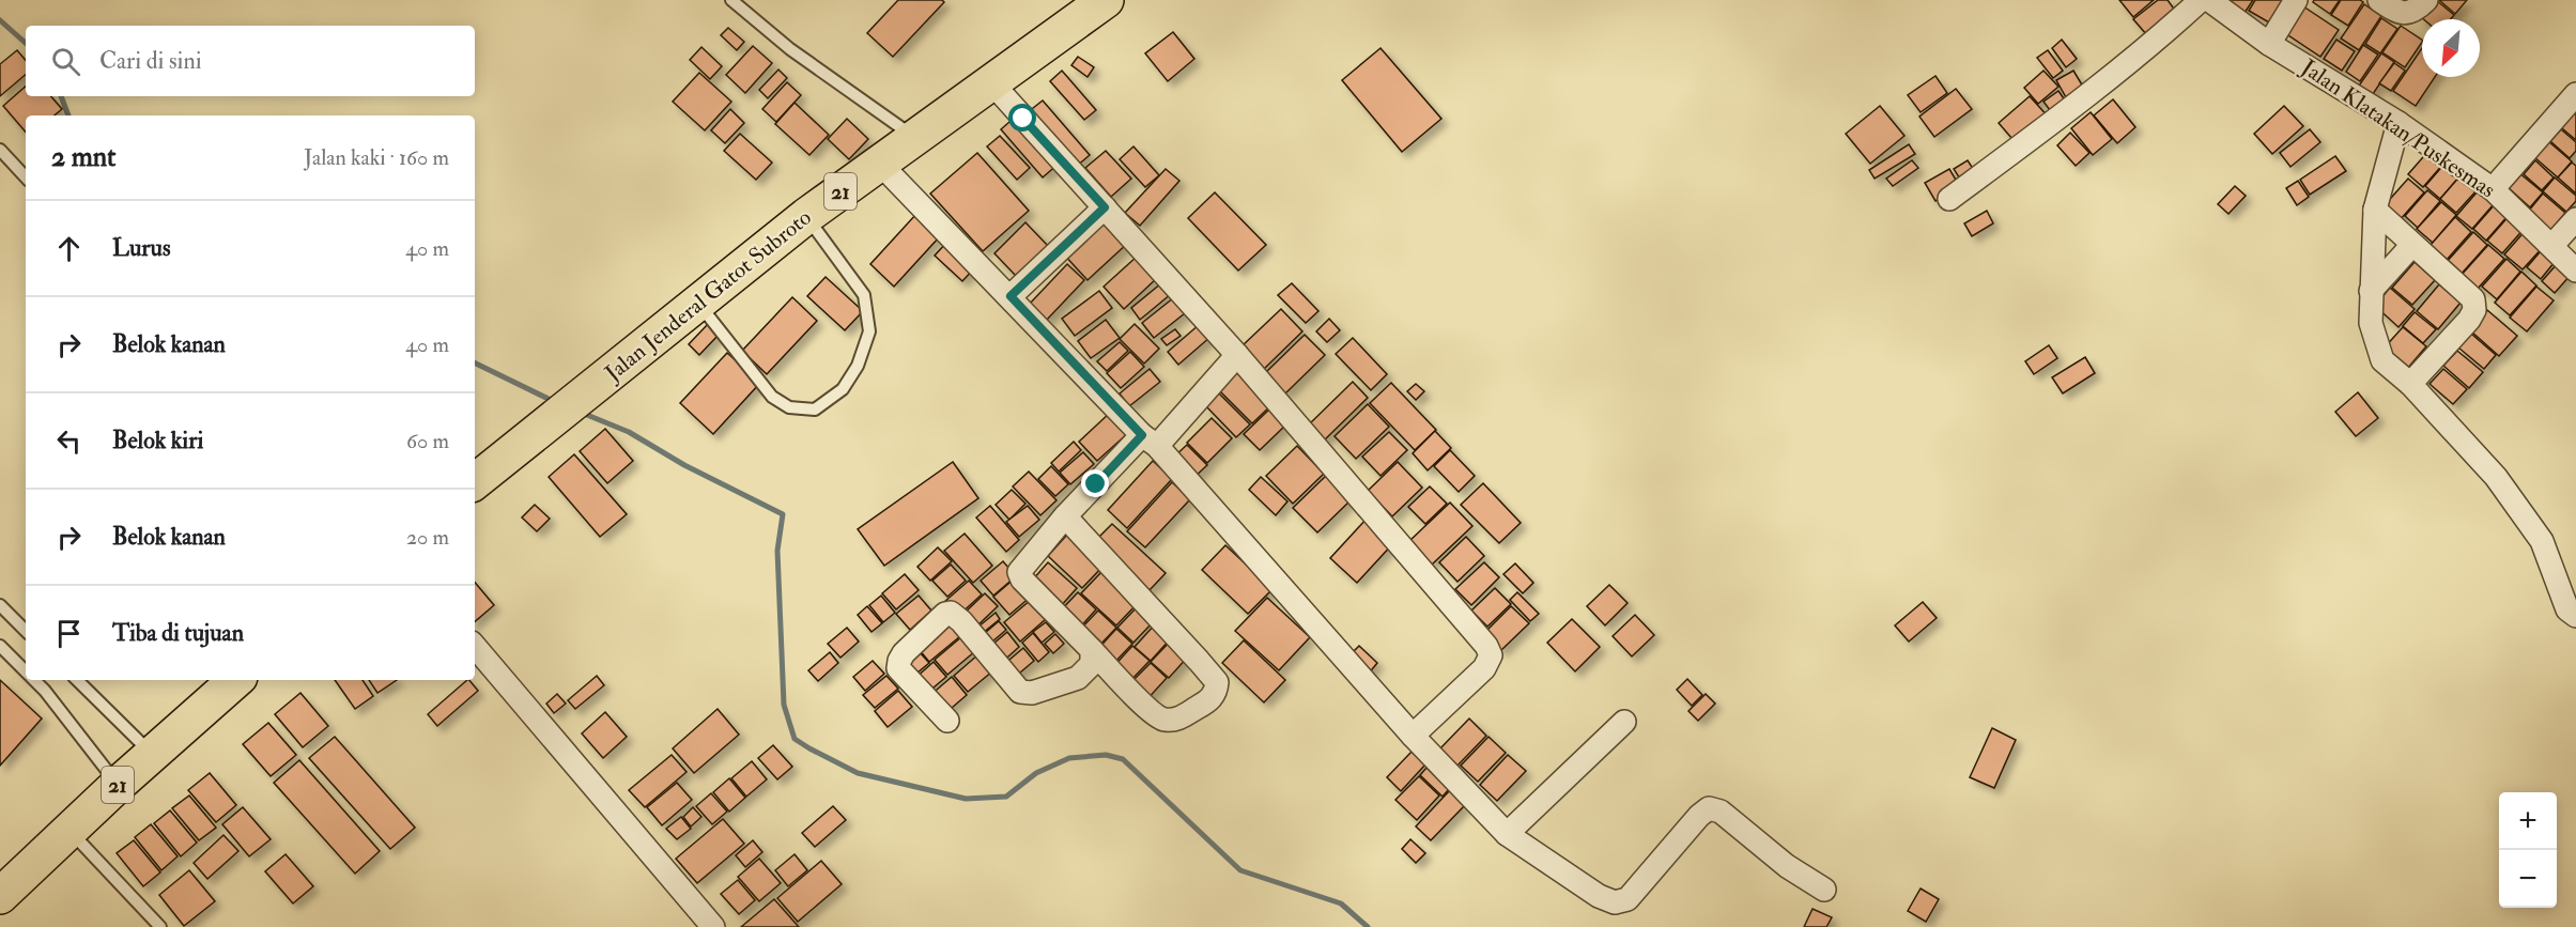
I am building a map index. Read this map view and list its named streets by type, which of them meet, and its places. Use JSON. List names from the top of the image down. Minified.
{"streets":{"highway":["21","Jalan Jenderal Gatot Subroto"],"street":["Jalan Klatakan/Puskesmas"]},"north":"bottom left","page":{"search":"Cari di sini","heading":["2 mnt","Jalan kaki · 160 m"],"list":[["Lurus","40 m"],["Belok kanan","40 m"],["Belok kiri","60 m"],["Belok kanan","20 m"],"Tiba di tujuan"],"map_buttons":["+","−"]}}
